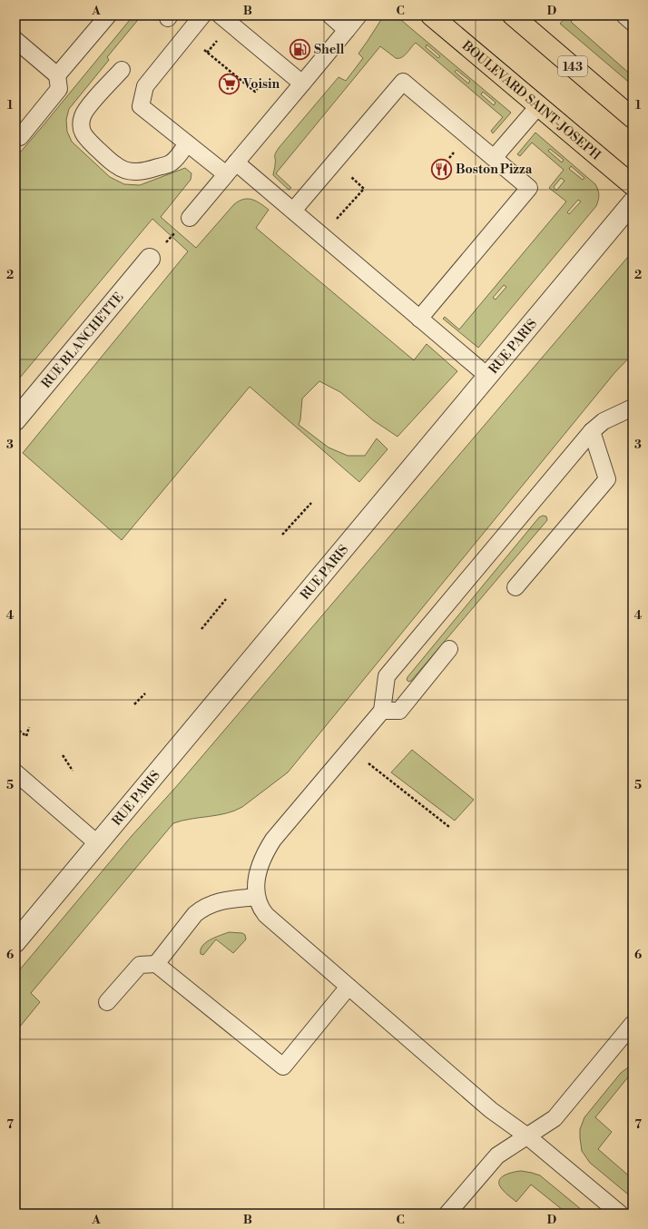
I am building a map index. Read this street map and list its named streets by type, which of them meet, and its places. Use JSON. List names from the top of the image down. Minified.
{"streets":{"main road":["143","BOULEVARD SAINT-JOSEPH"],"street":["RUE BLANCHETTE","RUE PARIS"]},"places":{"fuel station":["Shell"],"supermarket":["Voisin"],"restaurant":["Boston Pizza"]},"grid":{"columns":["A","B","C","D"],"rows":["1","2","3","4","5","6","7"]}}
